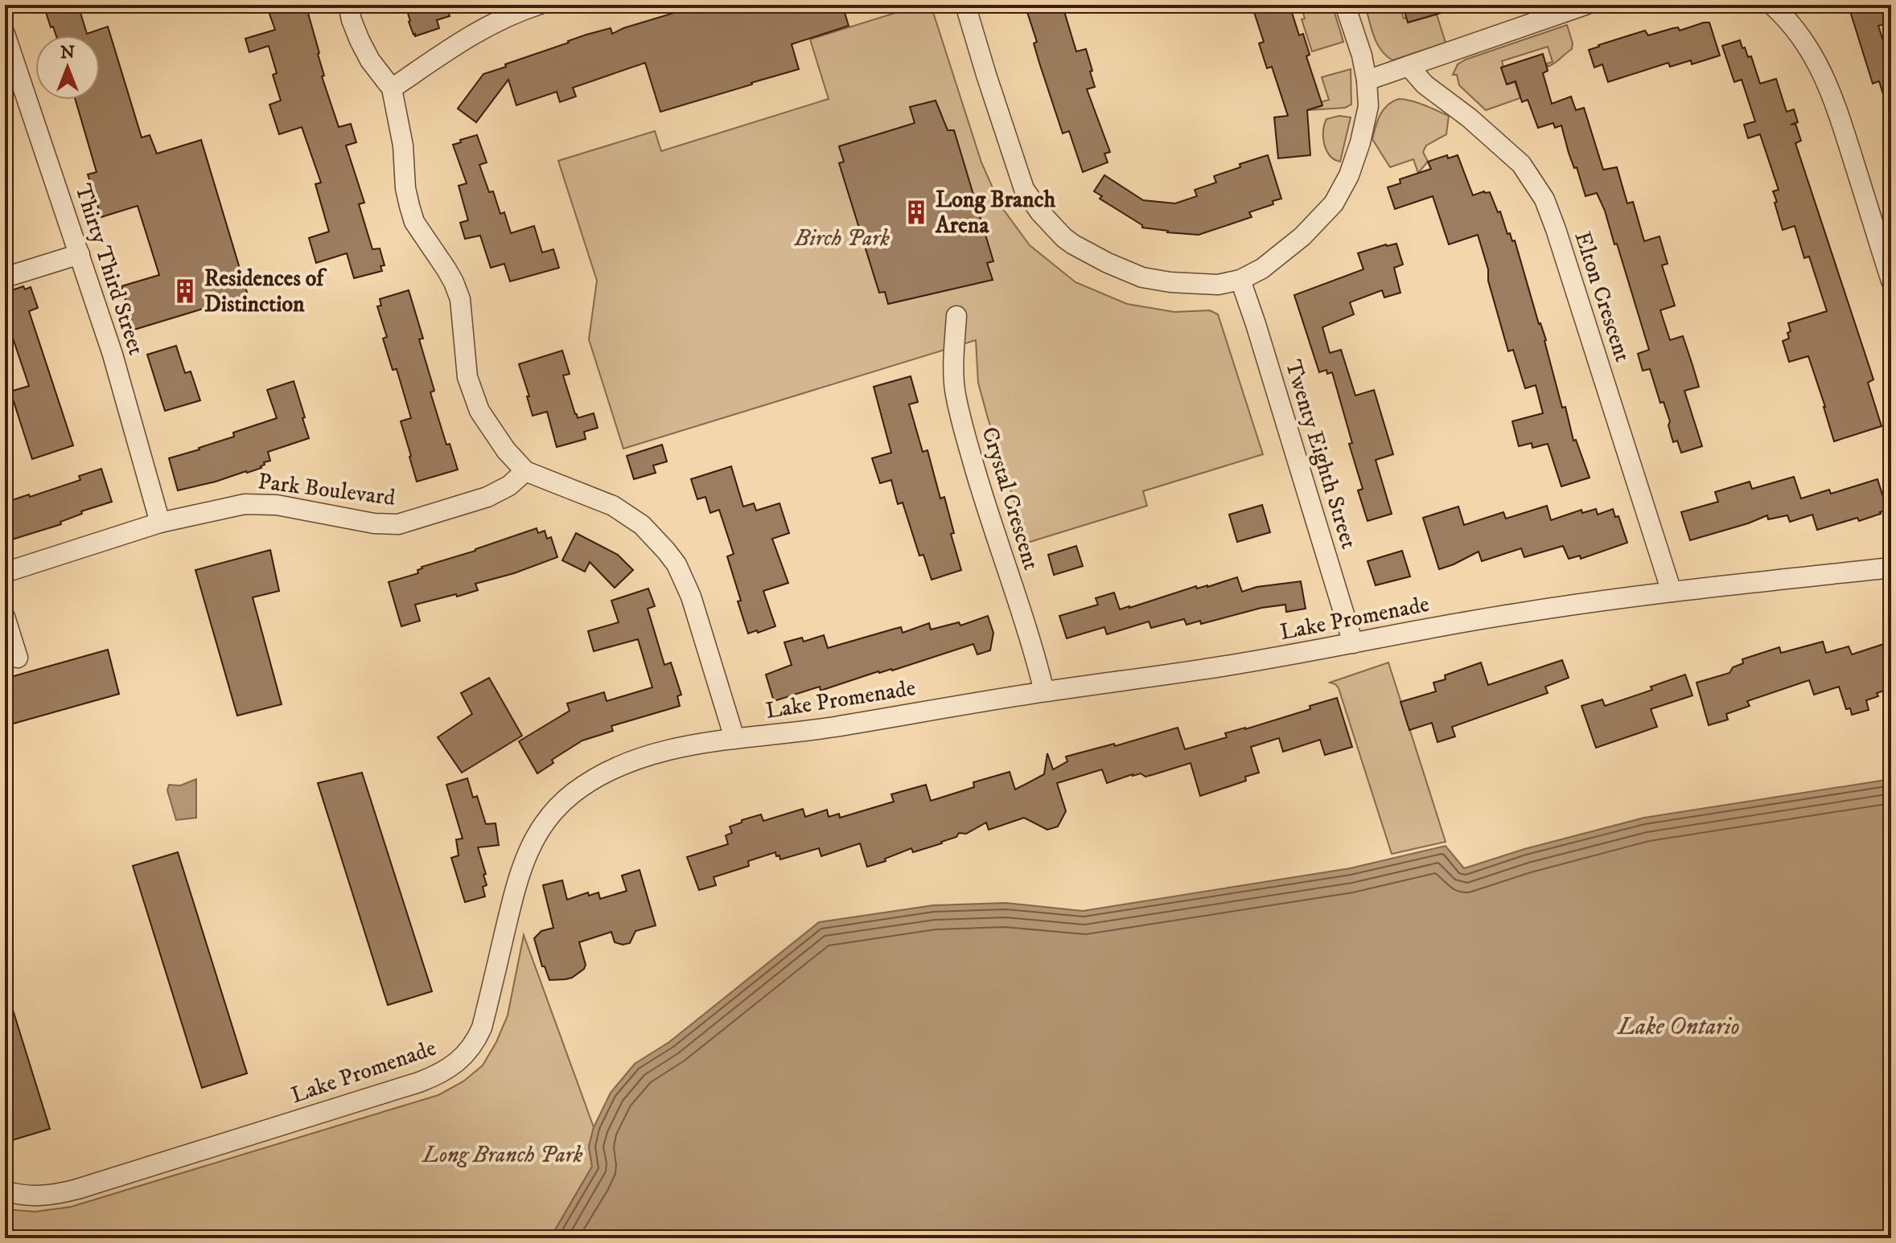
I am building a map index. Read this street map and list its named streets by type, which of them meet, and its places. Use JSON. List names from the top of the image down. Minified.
{"streets":{"street":["Thirty Third Street","Elton Crescent","Twenty Eighth Street","Park Boulevard","Crystal Crescent","Lake Promenade"]},"crossings":[["Thirty Third Street","Park Boulevard"],["Elton Crescent","Lake Promenade"],["Twenty Eighth Street","Lake Promenade"],["Crystal Crescent","Lake Promenade"]],"water":["Lake Ontario"],"parks":["Birch Park","Long Branch Park"],"places":{"building":["Long Branch Arena","Residences of Distinction"]},"north":"top"}
